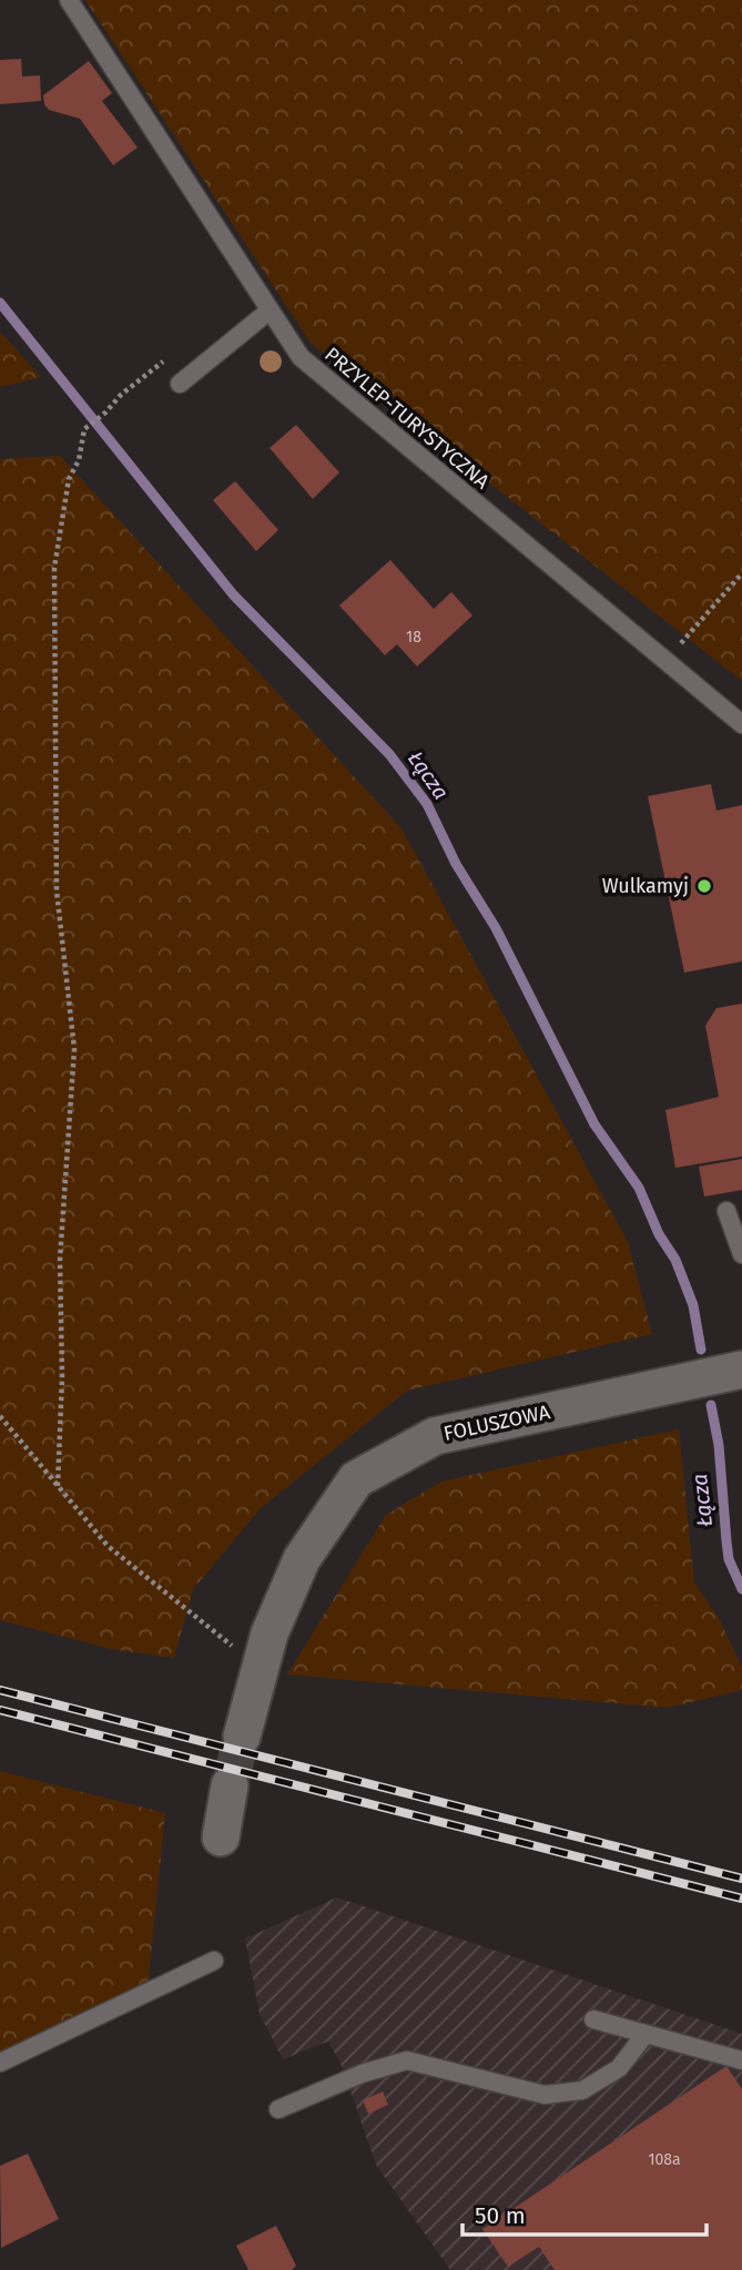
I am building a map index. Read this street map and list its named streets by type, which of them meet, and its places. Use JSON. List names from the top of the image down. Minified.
{"streets":{"street":["FOLUSZOWA"],"lane":["PRZYLEP-TURYSTYCZNA"]},"water":["Łącza"],"places":["Wulkamyj"],"house_numbers":["18","108a"],"scale_bar":"50 m"}
